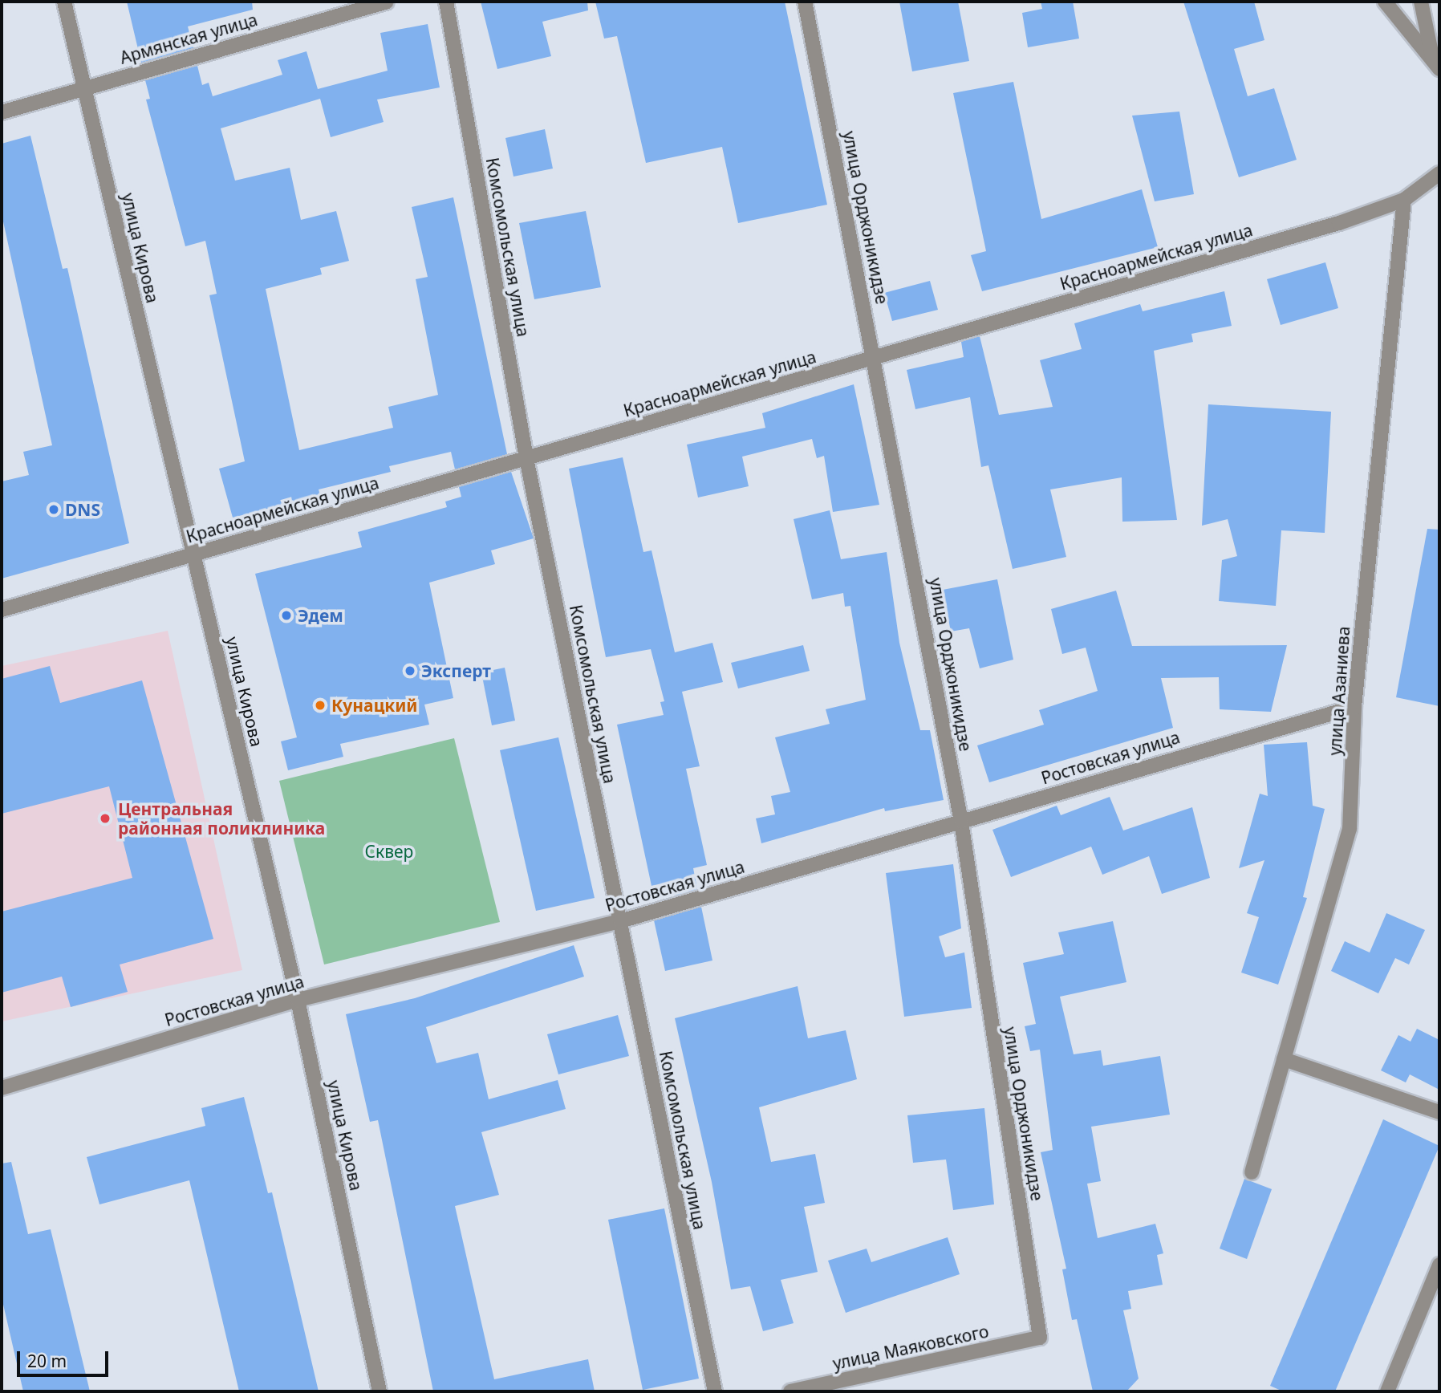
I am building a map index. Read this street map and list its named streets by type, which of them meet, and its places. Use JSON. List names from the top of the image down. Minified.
{"streets":{"street":["Армянская улица","улица Орджоникидзе","Комсомольская улица","улица Кирова","Красноармейская улица","улица Азаниева","Ростовская улица","улица Маяковского"]},"crossings":[["Армянская улица","улица Кирова"],["улица Орджоникидзе","Красноармейская улица"],["улица Орджоникидзе","Ростовская улица"],["улица Орджоникидзе","улица Маяковского"],["Комсомольская улица","Красноармейская улица"],["Комсомольская улица","Ростовская улица"],["улица Кирова","Красноармейская улица"],["улица Кирова","Ростовская улица"],["Красноармейская улица","улица Азаниева"],["улица Азаниева","Ростовская улица"]],"parks":["Сквер"],"places":["DNS","Эдем","Эксперт","Кунацкий","Центральная районная поликлиника"],"scale_bar":"20 m"}
